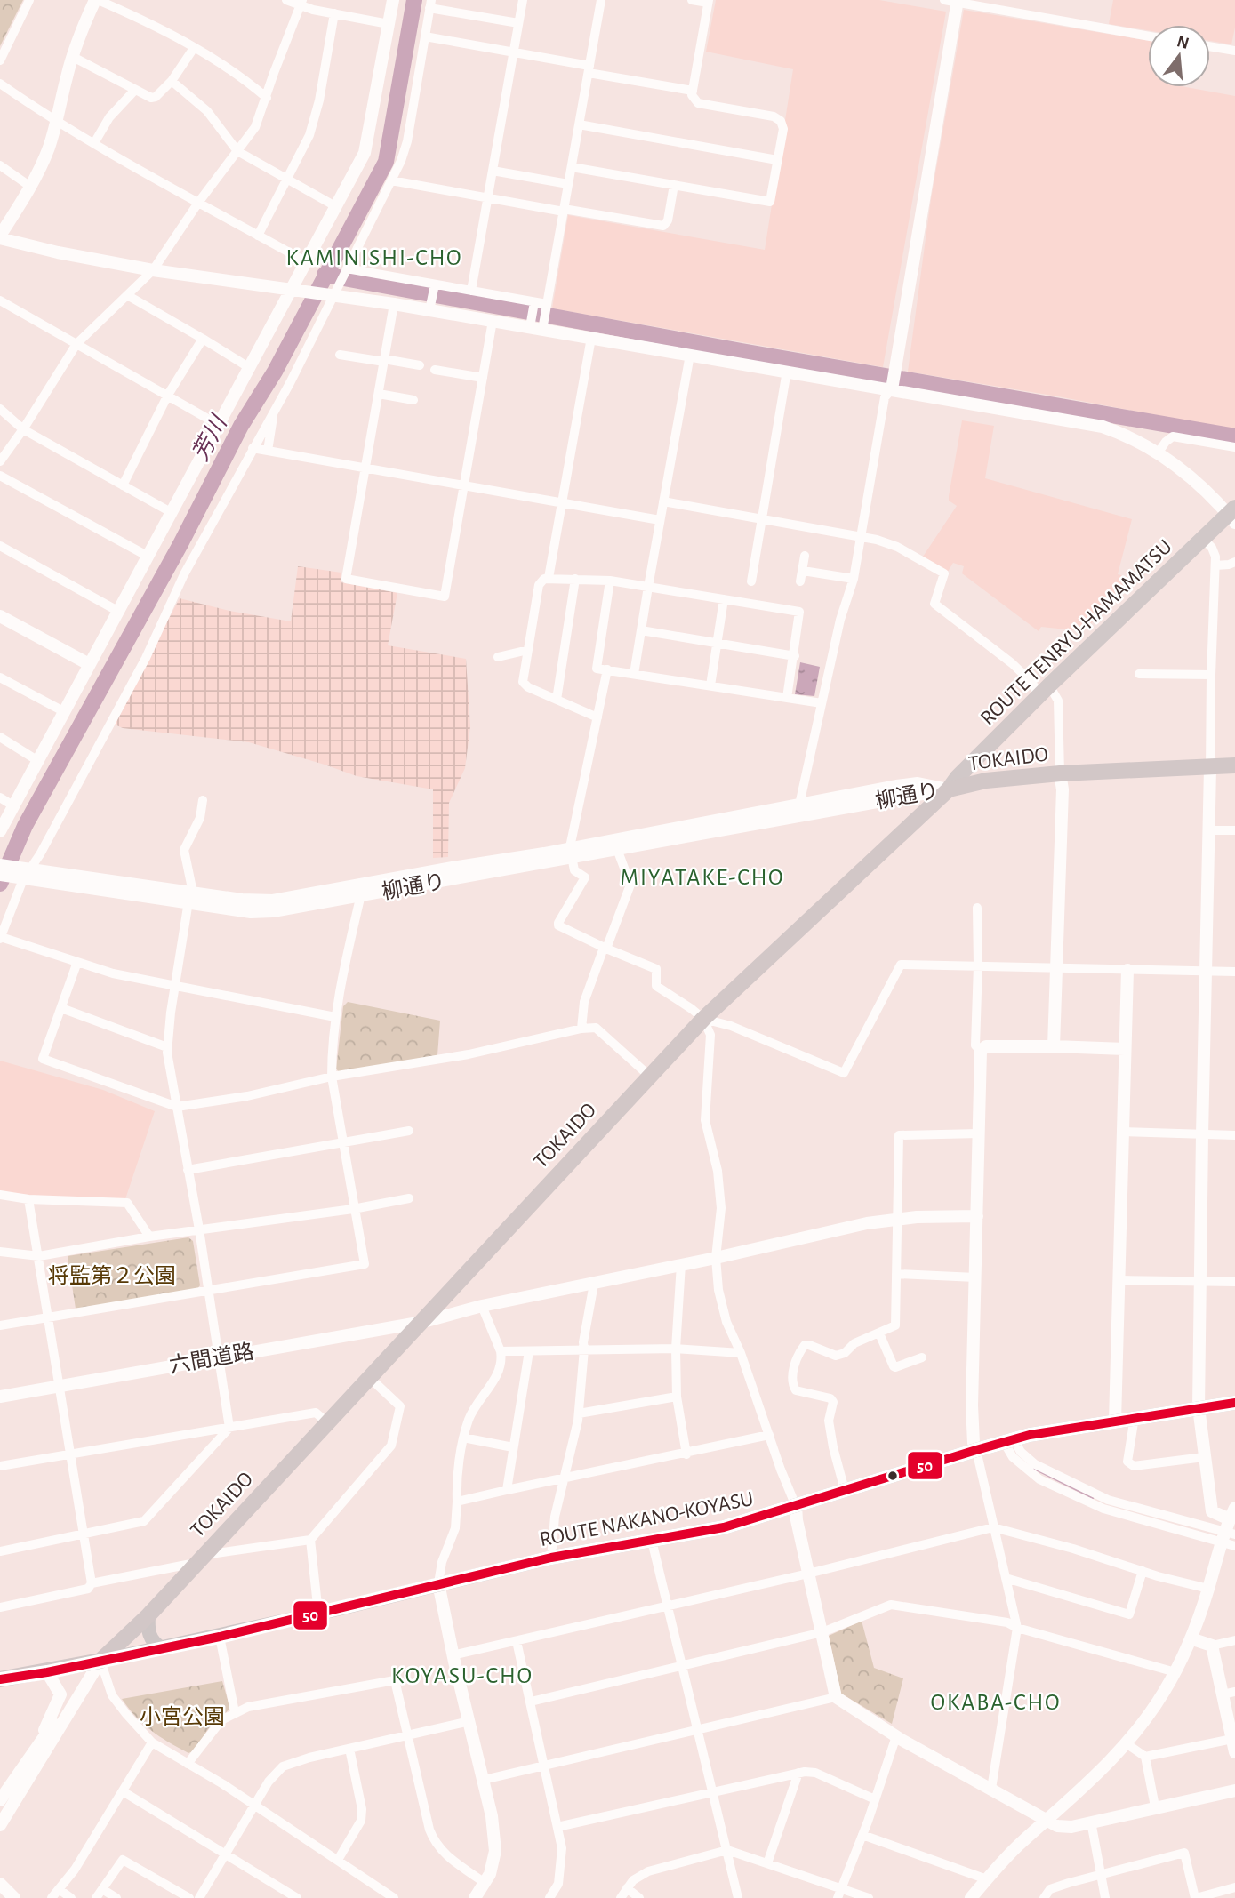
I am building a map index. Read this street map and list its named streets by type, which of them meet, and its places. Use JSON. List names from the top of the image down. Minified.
{"streets":{"highway":["TOKAIDO"],"main road":["ROUTE TENRYU-HAMAMATSU","ROUTE NAKANO-KOYASU"],"street":["柳通り","六間道路"]},"crossings":[["ROUTE TENRYU-HAMAMATSU","TOKAIDO"],["ROUTE TENRYU-HAMAMATSU","柳通り"],["TOKAIDO","柳通り"],["TOKAIDO","六間道路"],["TOKAIDO","ROUTE NAKANO-KOYASU"]],"districts":["KAMINISHI-CHO","MIYATAKE-CHO","KOYASU-CHO","OKABA-CHO"],"water":["芳川"],"parks":["将監第２公園","小宮公園"],"lines":["transit line 50"],"north":"top"}
